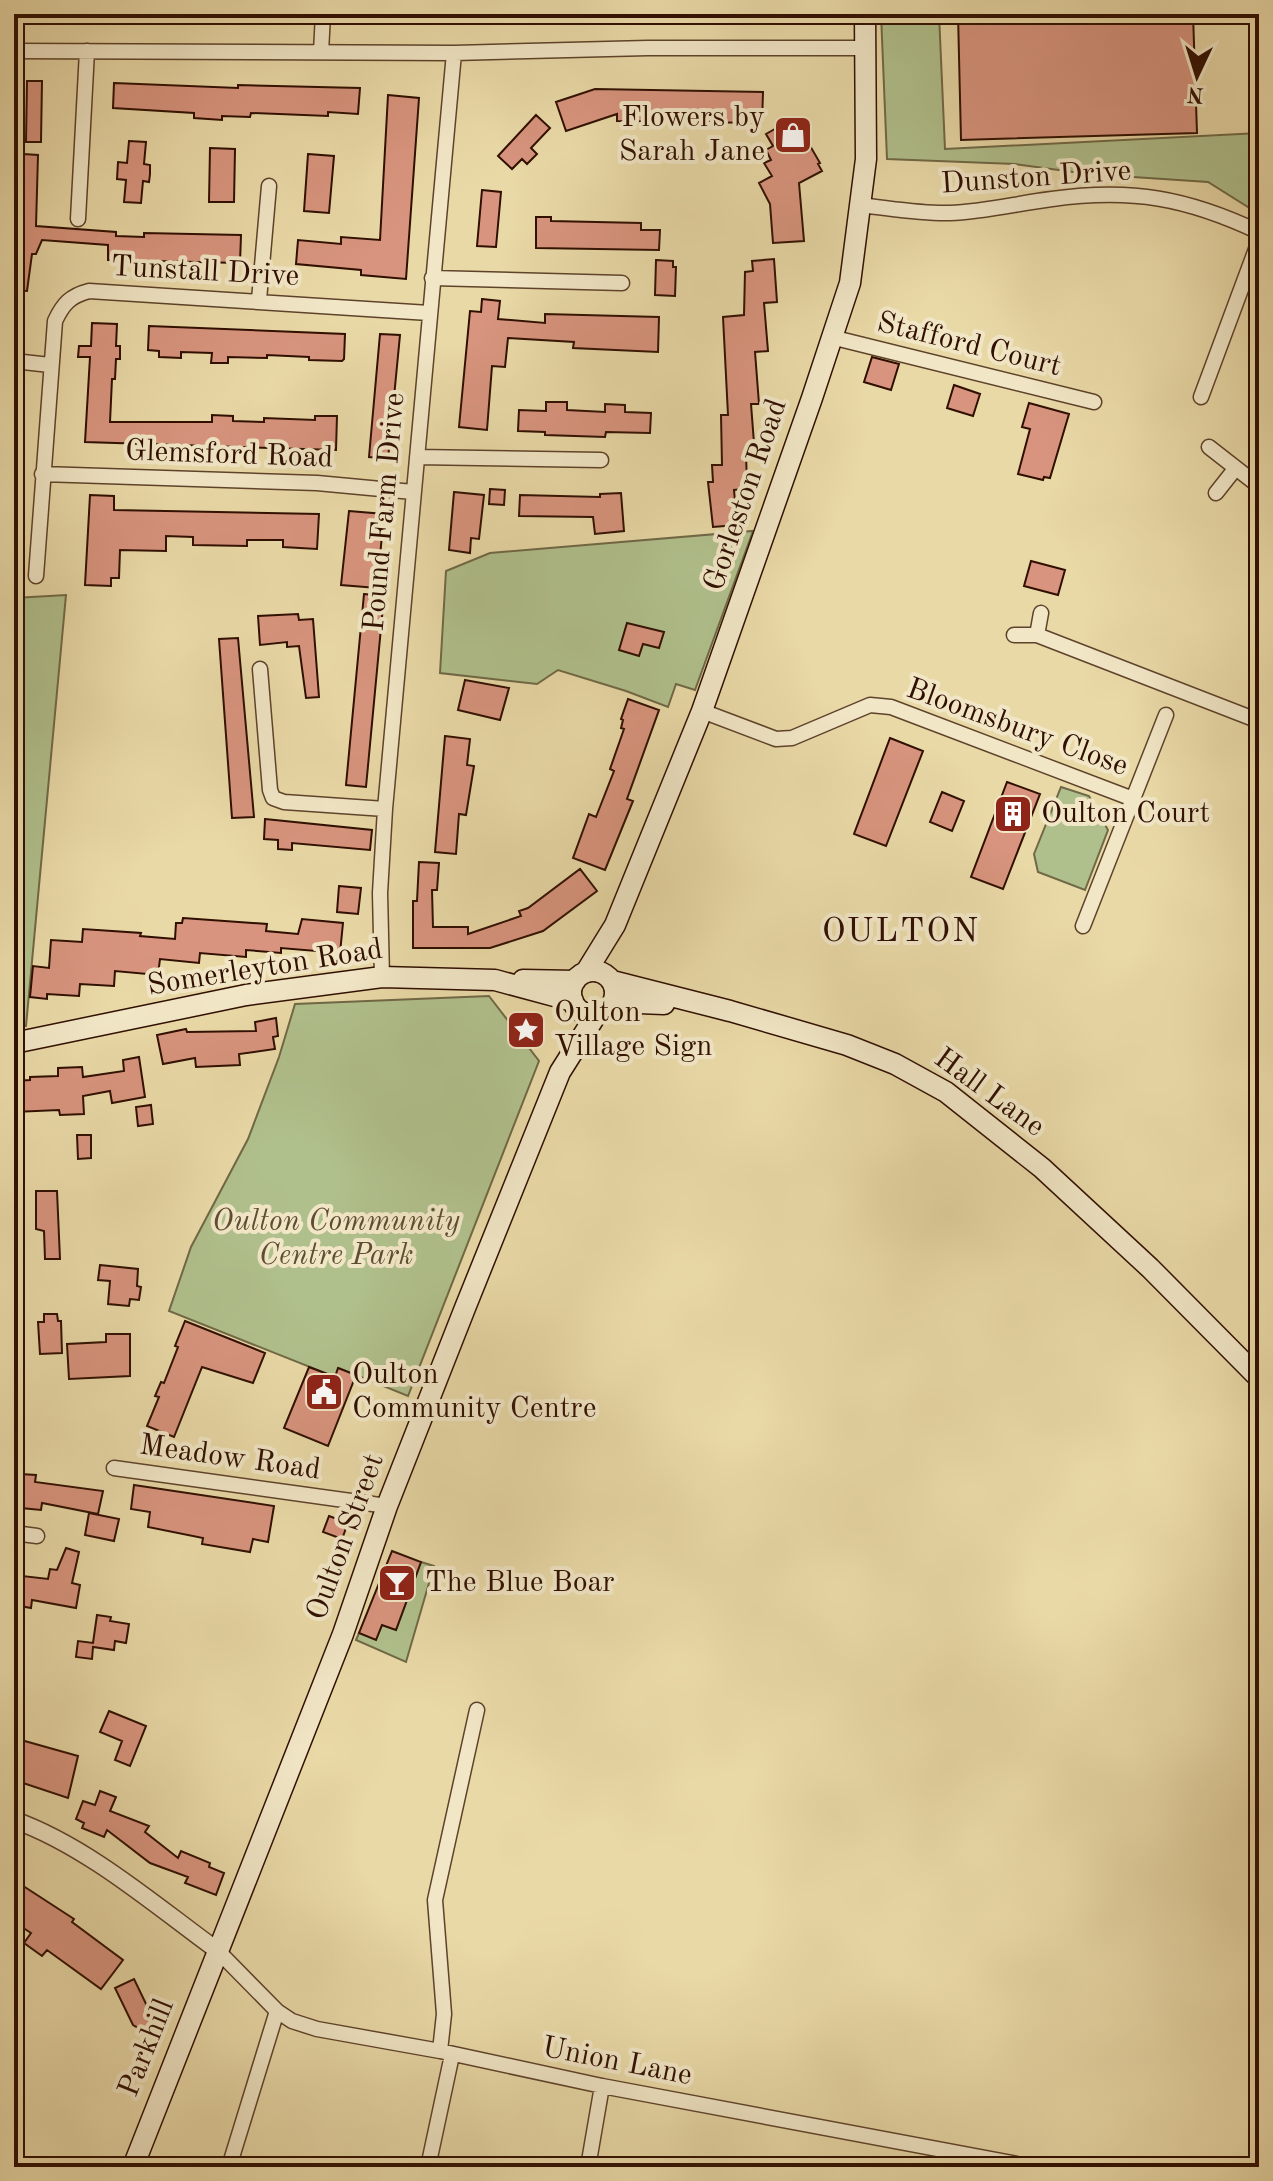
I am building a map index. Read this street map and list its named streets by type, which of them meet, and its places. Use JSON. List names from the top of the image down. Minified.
{"streets":{"main road":["Gorleston Road","Somerleyton Road","Hall Lane","Oulton Street","Parkhill"],"street":["Dunston Drive","Tunstall Drive","Stafford Court","Glemsford Road","Pound Farm Drive","Bloomsbury Close","Meadow Road","Union Lane"]},"crossings":[["Dunston Drive","Gorleston Road"],["Tunstall Drive","Glemsford Road"],["Tunstall Drive","Pound Farm Drive"],["Stafford Court","Gorleston Road"],["Glemsford Road","Pound Farm Drive"],["Gorleston Road","Bloomsbury Close"],["Gorleston Road","Somerleyton Road"],["Gorleston Road","Oulton Street"],["Pound Farm Drive","Somerleyton Road"],["Somerleyton Road","Hall Lane"],["Somerleyton Road","Oulton Street"],["Meadow Road","Oulton Street"],["Oulton Street","Parkhill"],["Oulton Street","Union Lane"],["Parkhill","Union Lane"]],"districts":["OULTON"],"parks":["Oulton Community Centre Park"],"places":{"shop":["Flowers by Sarah Jane"],"building":["Oulton Court"],"place":["Oulton Village Sign"],"public building":["Oulton Community Centre"],"bar":["The Blue Boar"]},"north":"bottom"}
